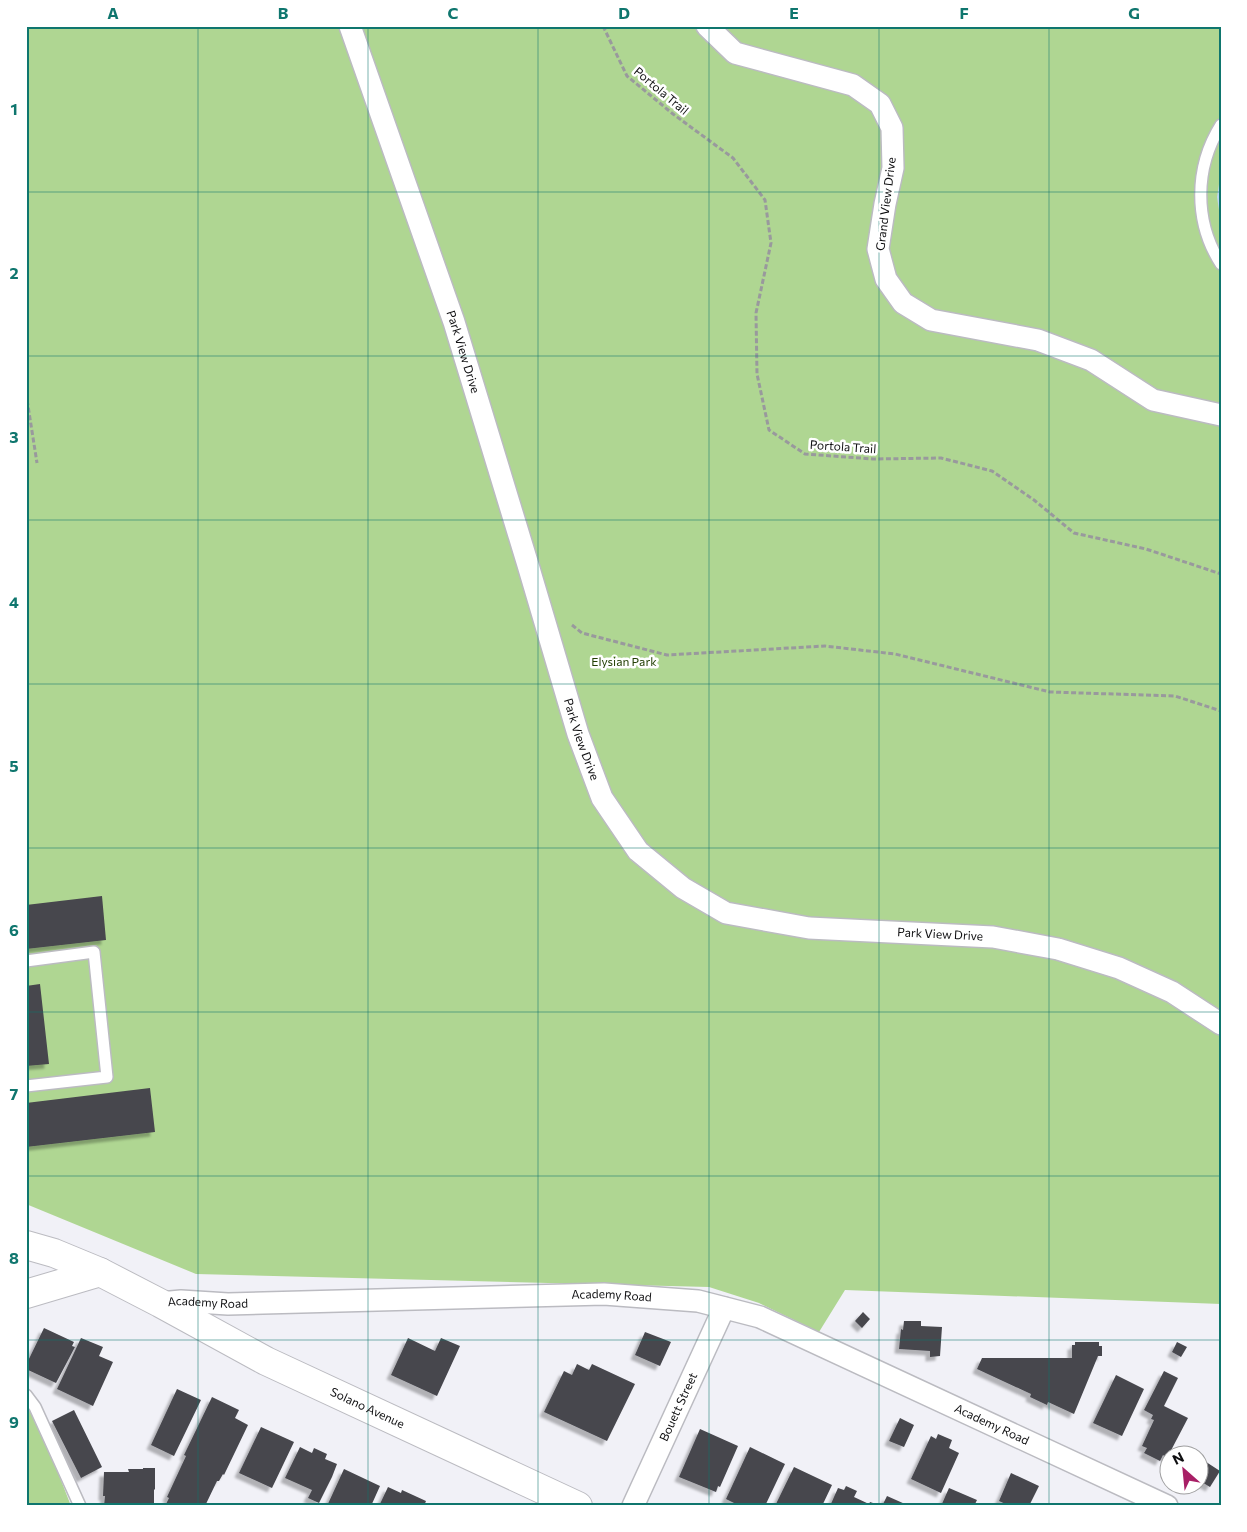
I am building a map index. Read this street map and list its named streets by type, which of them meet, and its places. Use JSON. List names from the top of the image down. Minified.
{"streets":{"main road":["Academy Road","Solano Avenue"],"street":["Grand View Drive","Park View Drive","Bouett Street"],"path":["Portola Trail"]},"crossings":[["Academy Road","Bouett Street"],["Academy Road","Solano Avenue"]],"parks":["Elysian Park"],"north":"top left","grid":{"columns":["A","B","C","D","E","F","G"],"rows":["1","2","3","4","5","6","7","8","9"]}}
